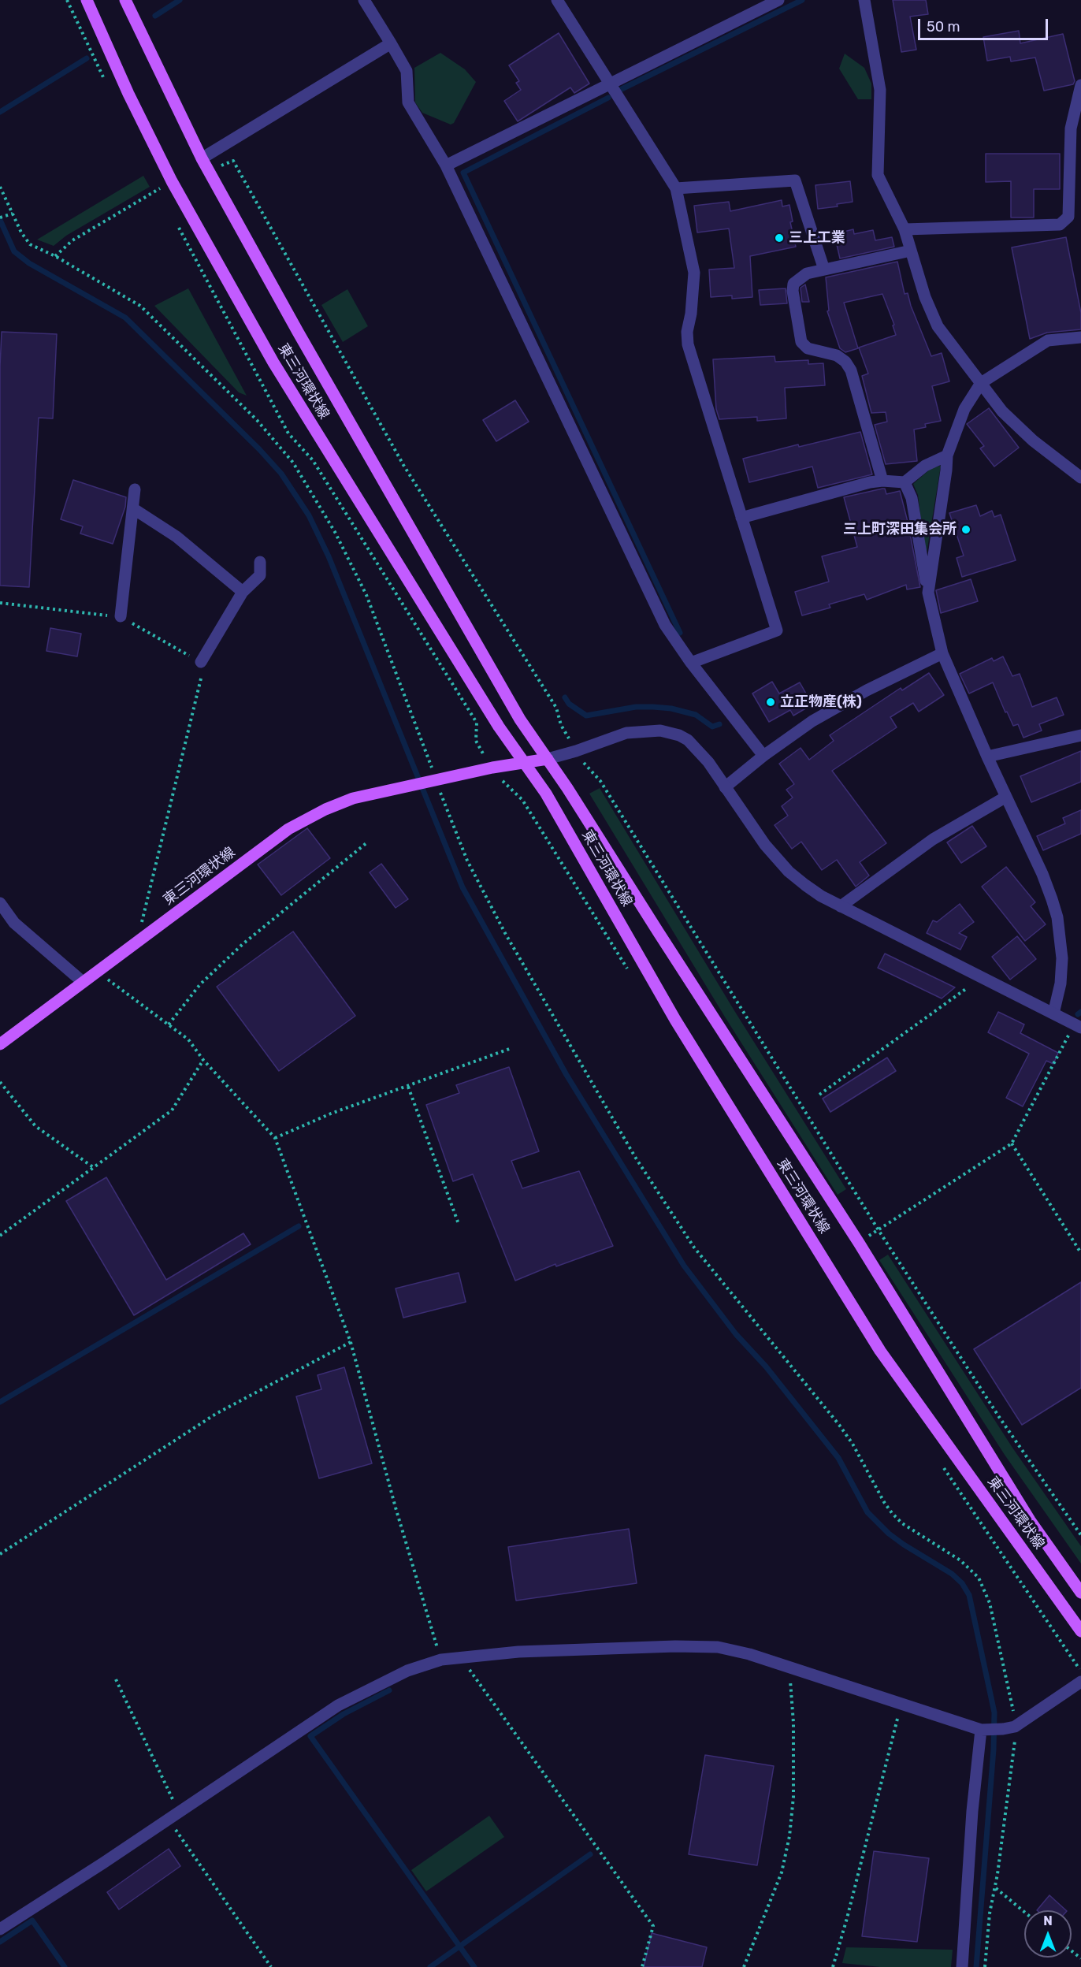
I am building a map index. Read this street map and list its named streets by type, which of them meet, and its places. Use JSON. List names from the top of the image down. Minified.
{"streets":{"main road":["東三河環状線"]},"places":["三上工業","三上町深田集会所","立正物産(株)"],"scale_bar":"50 m","north":"top"}
